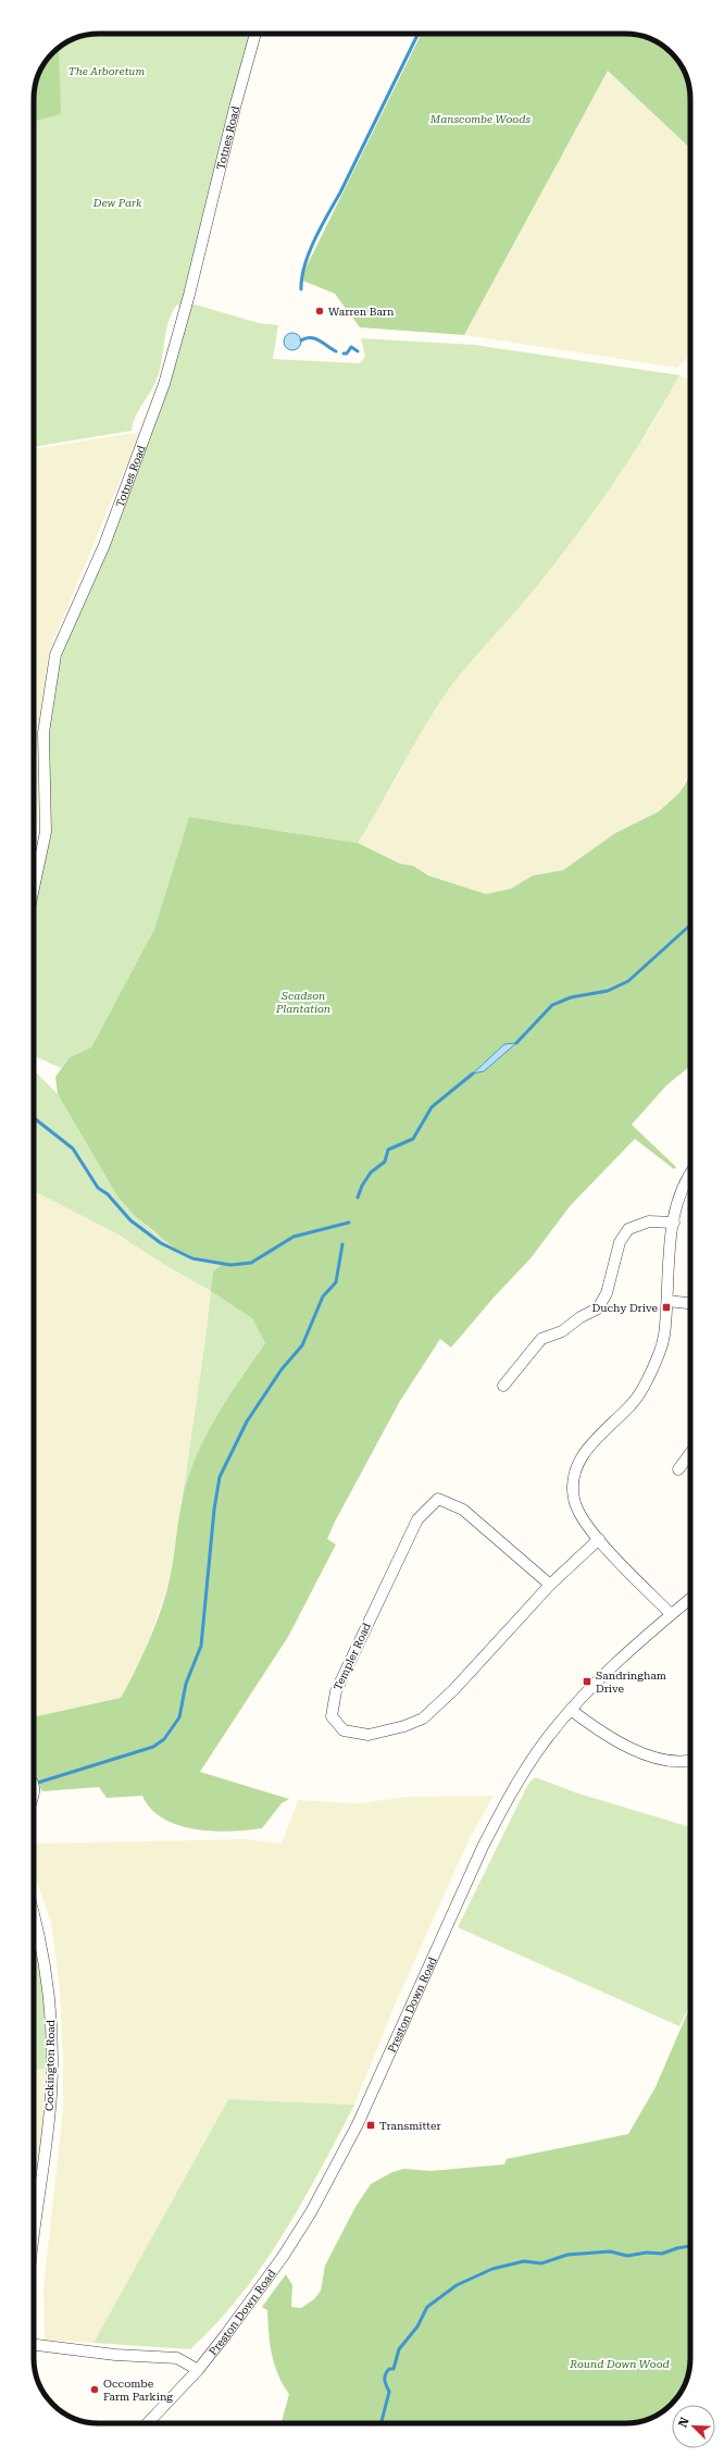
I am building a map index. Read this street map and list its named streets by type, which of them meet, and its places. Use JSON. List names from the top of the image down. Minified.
{"streets":{"street":["Totnes Road","Templer Road","Preston Down Road","Cockington Road"]},"parks":["The Arboretum","Manscombe Woods","Dew Park","Scadson Plantation","Round Down Wood"],"places":{"other":["Warren Barn","Occombe Farm Parking"],"transit":["Duchy Drive","Sandringham Drive","Transmitter"]},"north":"top left"}
